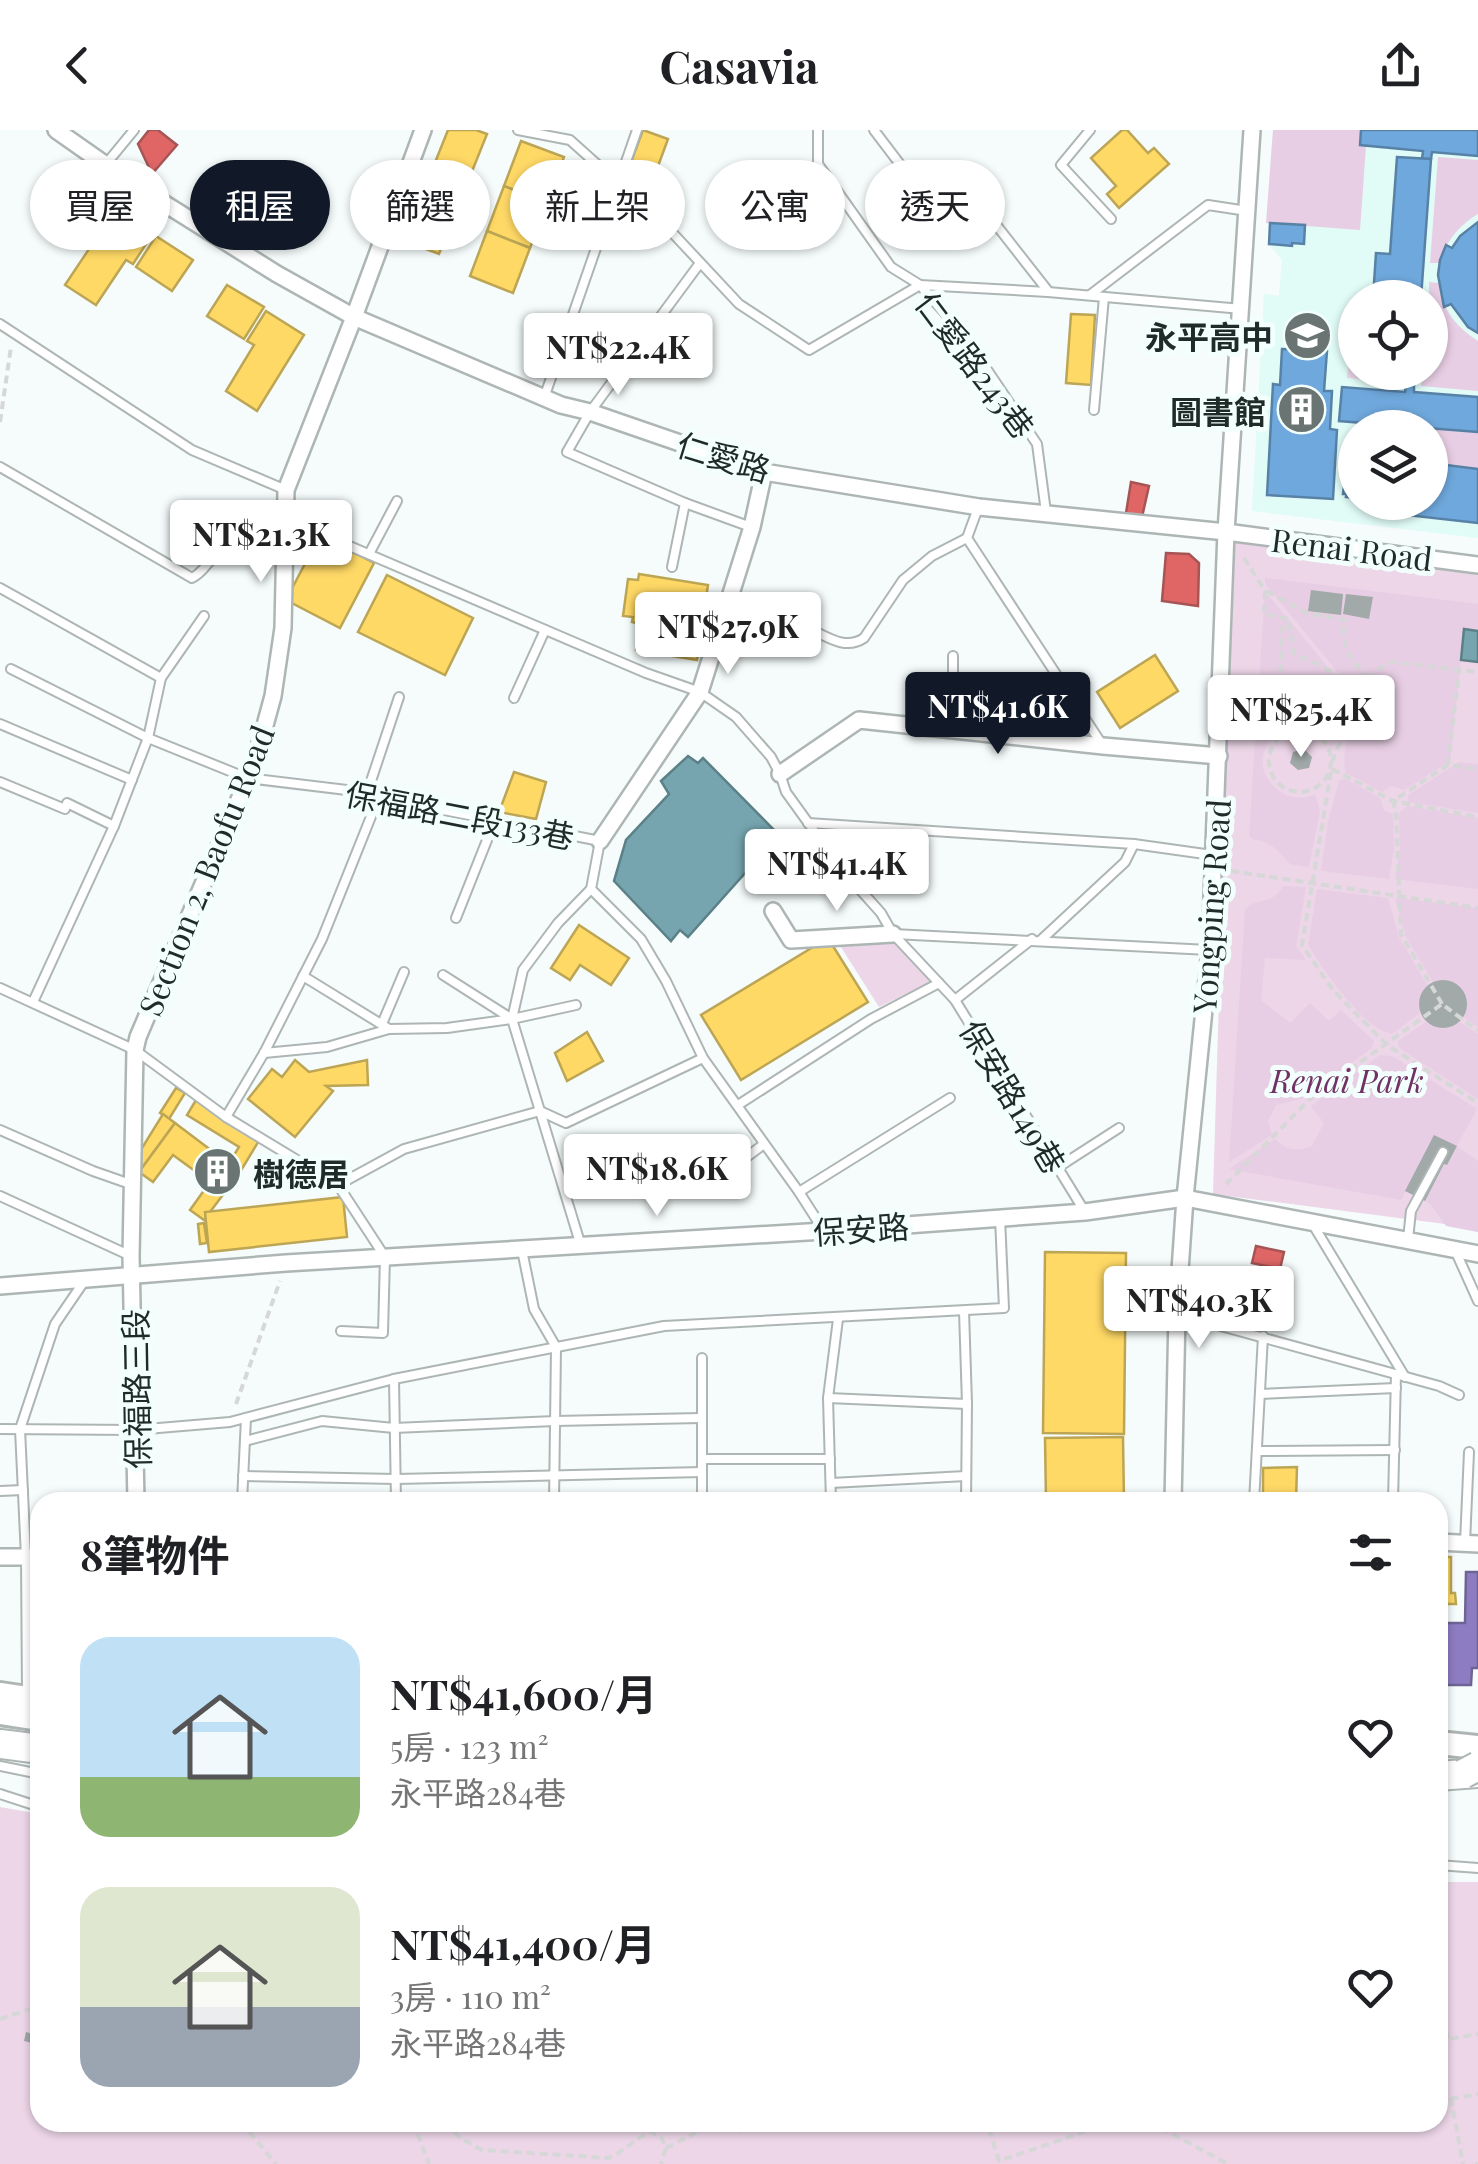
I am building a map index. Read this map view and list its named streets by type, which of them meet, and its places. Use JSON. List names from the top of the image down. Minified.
{"streets":{"street":["仁愛路","Renai Road","Section 2, Baofu Road","Yongping Road","保安路","保福路三段"],"lane":["仁愛路243巷","保福路二段133巷","保安路149巷"]},"crossings":[["仁愛路243巷","仁愛路"],["仁愛路","Renai Road"],["仁愛路","Section 2, Baofu Road"],["仁愛路","Yongping Road"],["Renai Road","Yongping Road"],["保福路二段133巷","Section 2, Baofu Road"],["保福路二段133巷","保安路"],["Section 2, Baofu Road","保安路149巷"],["Section 2, Baofu Road","保安路"],["Section 2, Baofu Road","保福路三段"],["Yongping Road","保安路"],["保安路149巷","保安路"],["保安路","保福路三段"]],"parks":["Renai Park"],"places":{"school or university":["永平高中"],"building":["圖書館","樹德居"]},"page":{"header":"Casavia","chip":["買屋","租屋","篩選","新上架","公寓","透天"],"price":["NT$22.4K","NT$21.3K","NT$27.9K","NT$41.6K","NT$25.4K","NT$41.4K","NT$18.6K","NT$40.3K"],"heading":"8筆物件","list":[{"name":"NT$41,600/月","note":"5房 · 123 m² · 永平路284巷"},{"name":"NT$41,400/月","note":"3房 · 110 m² · 永平路284巷"}]}}
